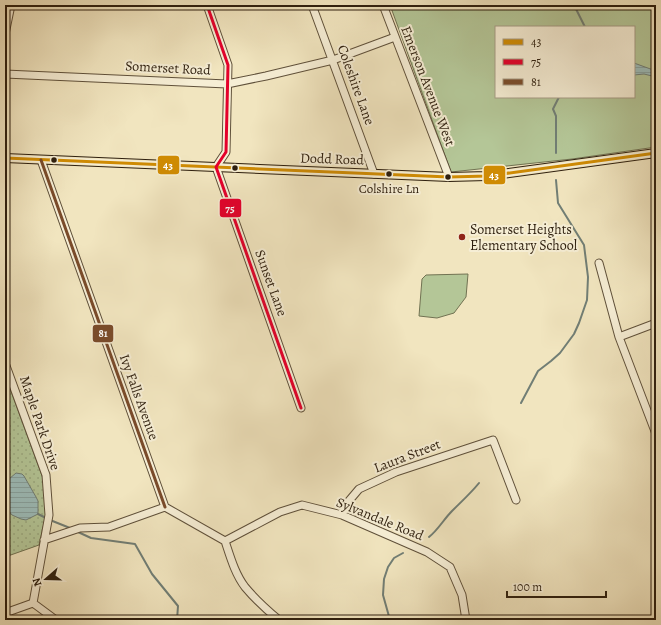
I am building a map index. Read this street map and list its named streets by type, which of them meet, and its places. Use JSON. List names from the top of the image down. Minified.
{"streets":{"main road":["Dodd Road"],"street":["Somerset Road","Coleshire Lane","Emerson Avenue West","Sunset Lane","Ivy Falls Avenue","Maple Park Drive","Laura Street","Sylvandale Road"]},"crossings":[["Somerset Road","Coleshire Lane"],["Somerset Road","Emerson Avenue West"],["Coleshire Lane","Dodd Road"],["Emerson Avenue West","Dodd Road"],["Dodd Road","Sunset Lane"],["Dodd Road","Ivy Falls Avenue"],["Laura Street","Sylvandale Road"]],"places":["Colshire Ln","Somerset Heights Elementary School"],"lines":["transit line 75","transit line 43","transit line 81"],"legend":["43","75","81"],"scale_bar":"100 m","north":"left"}
